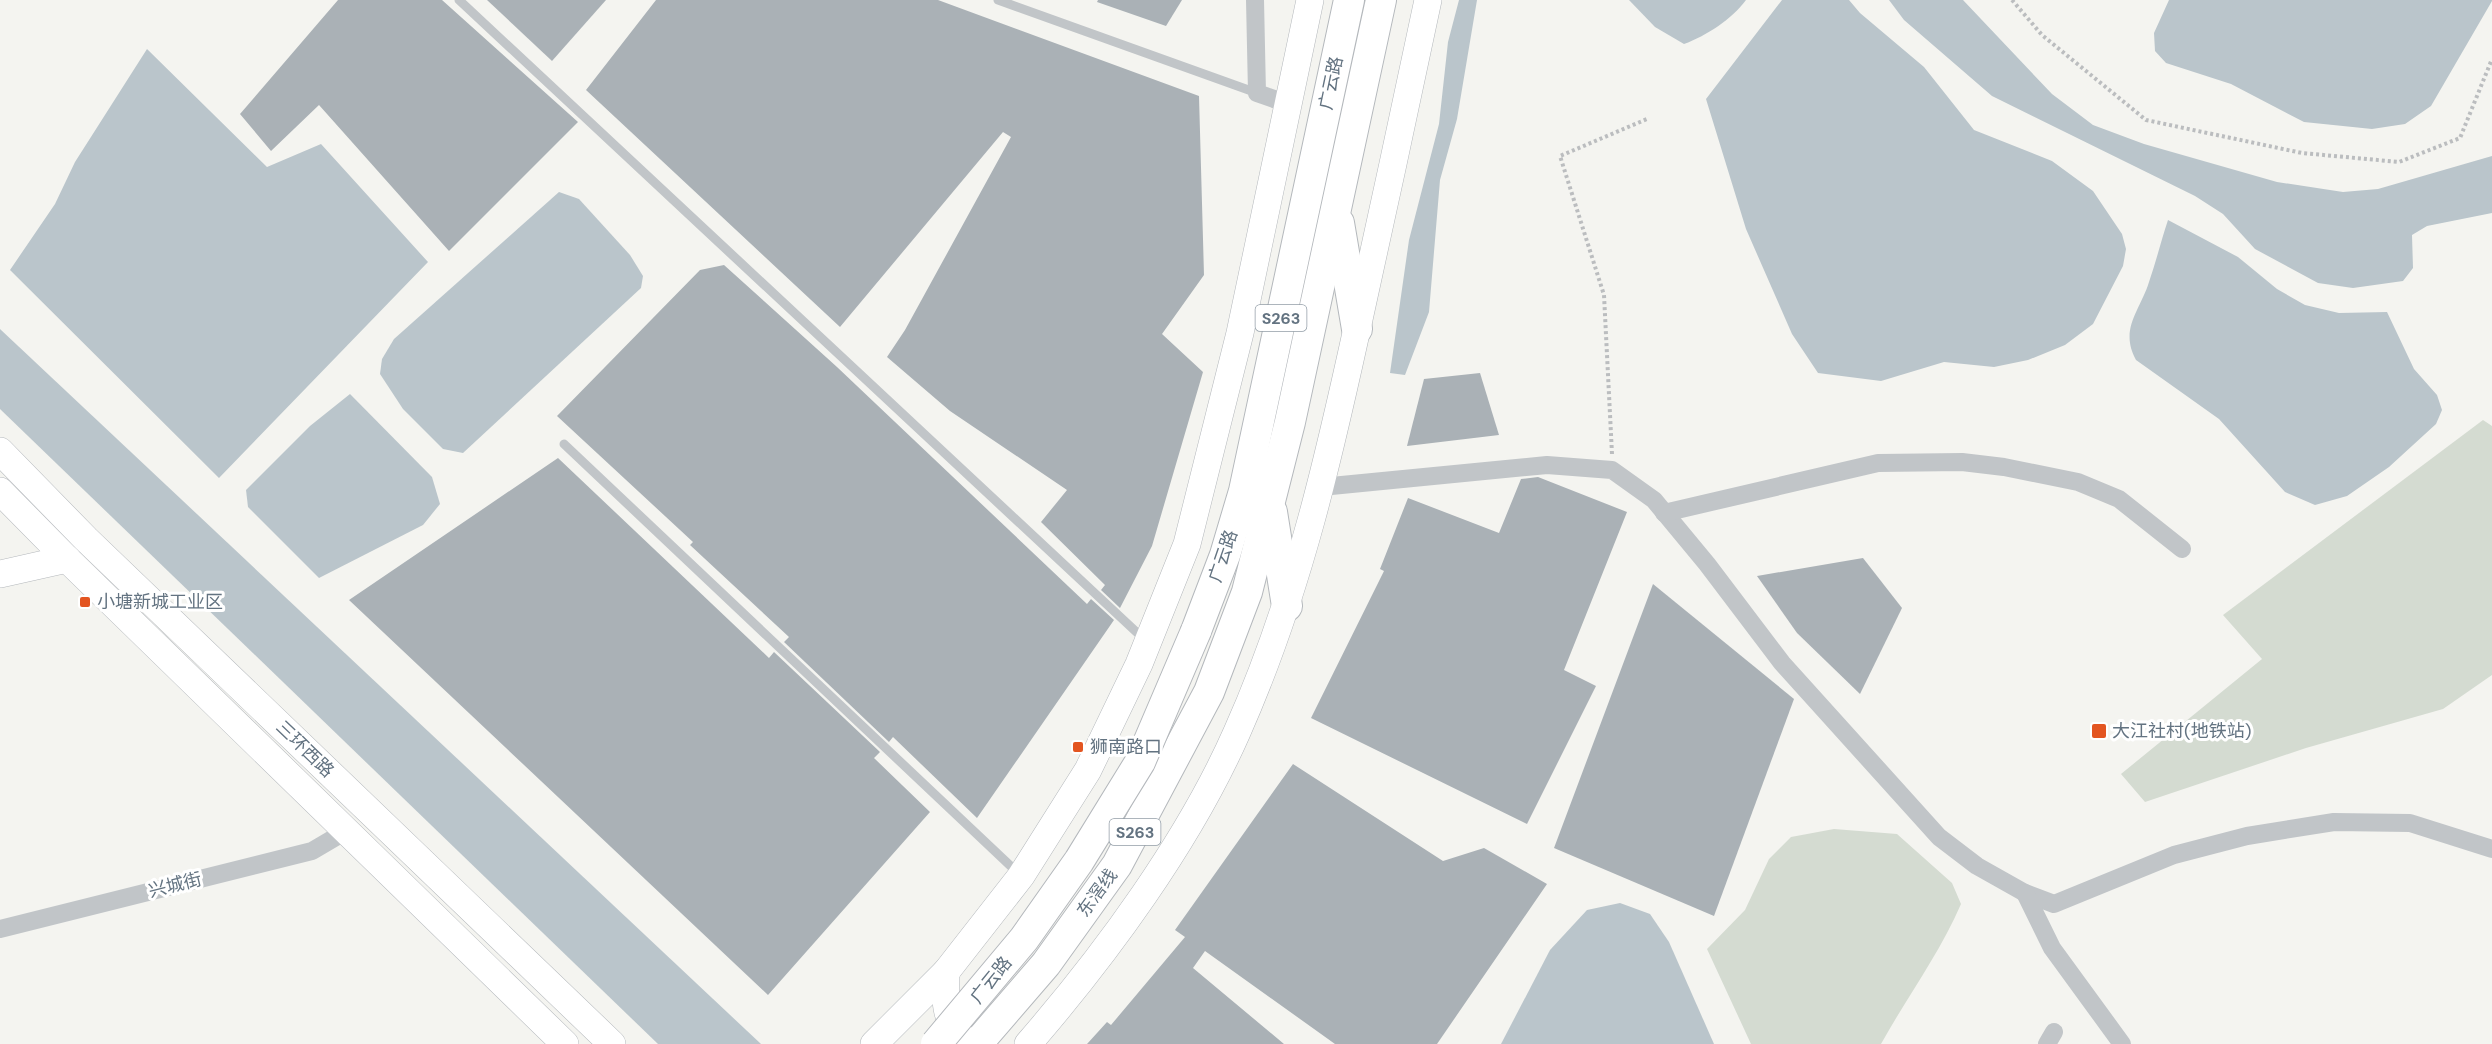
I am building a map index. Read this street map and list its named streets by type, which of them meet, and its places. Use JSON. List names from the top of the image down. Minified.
{"streets":{"main road":["广云路","S263","三环西路","东滘线"],"street":["兴城街"]},"crossings":[["广云路","东滘线"],["三环西路","兴城街"]],"places":{"transit":["小塘新城工业区","大江社村(地铁站)","狮南路口"]}}
